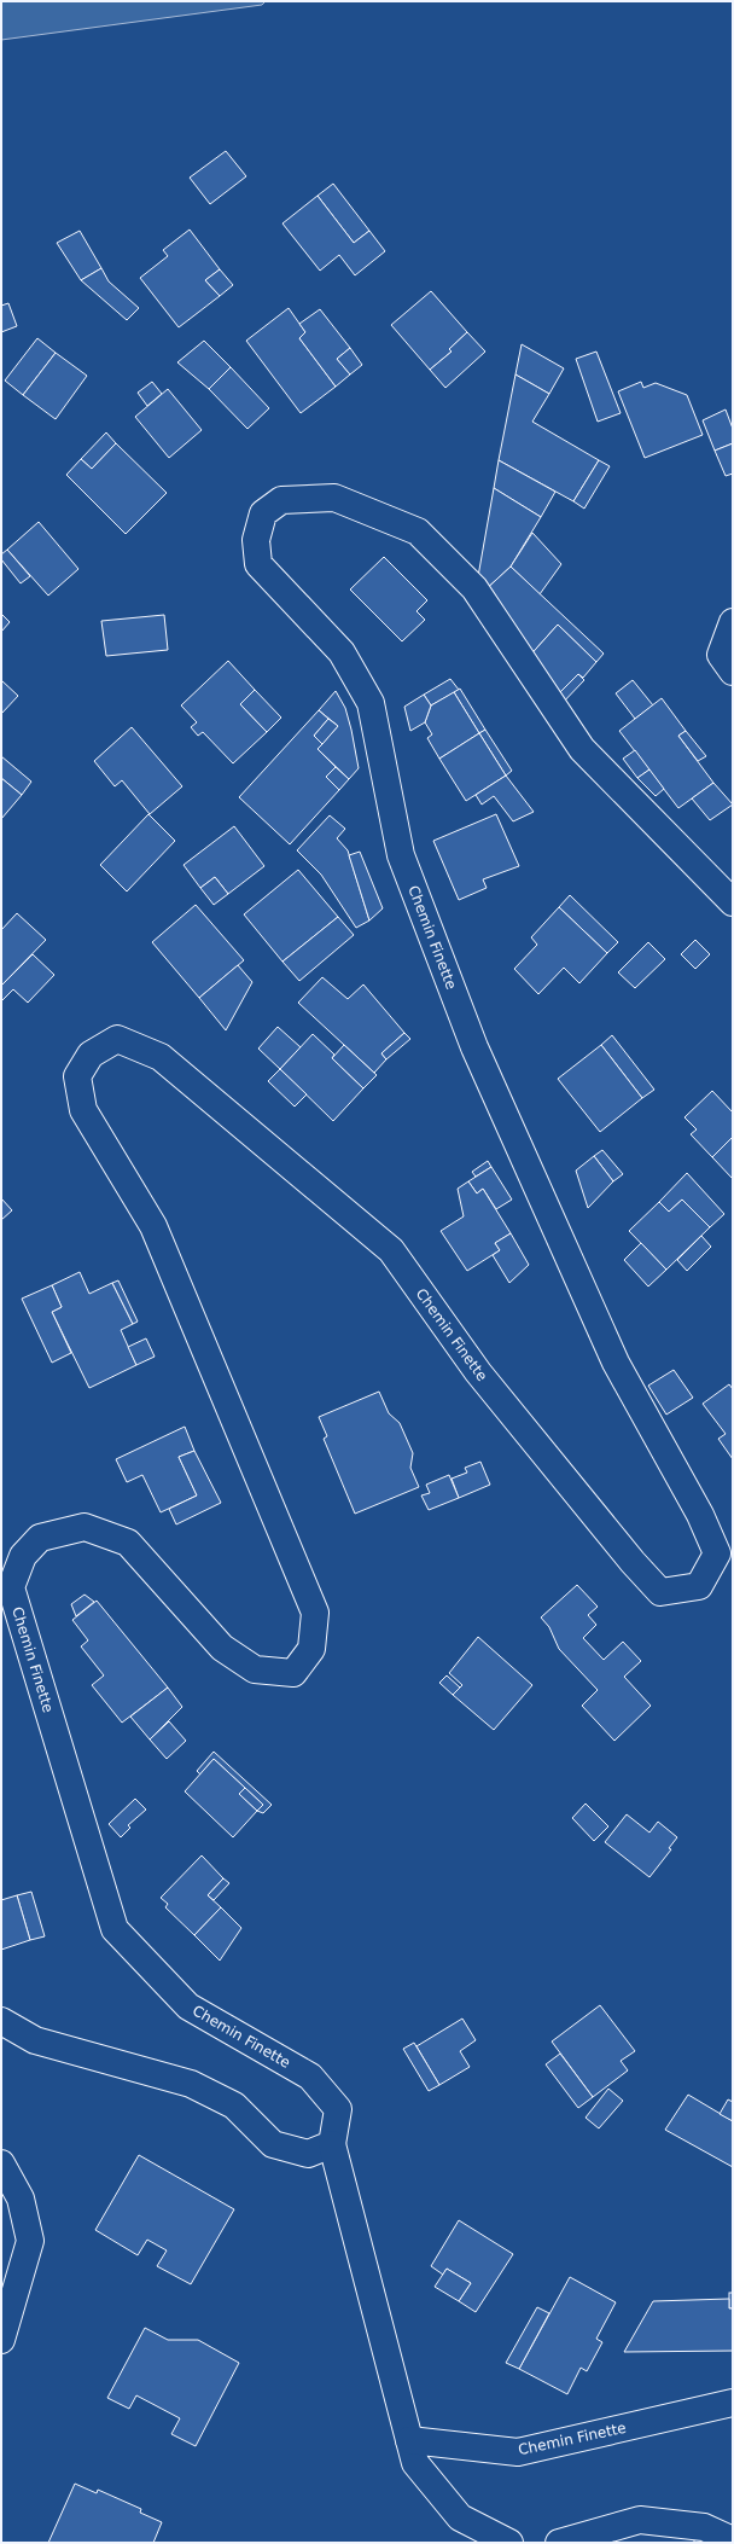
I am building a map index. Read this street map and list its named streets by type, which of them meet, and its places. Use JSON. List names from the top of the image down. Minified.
{"streets":{"street":["Chemin Finette"]}}
